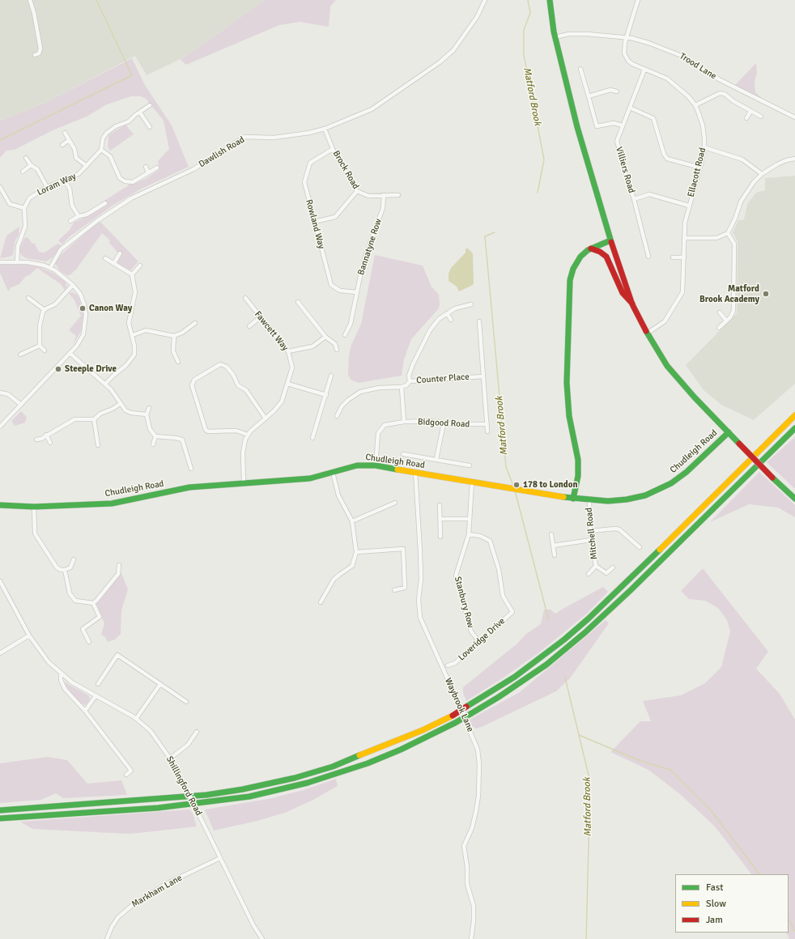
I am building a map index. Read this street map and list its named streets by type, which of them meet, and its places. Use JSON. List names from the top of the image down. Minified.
{"streets":{"main road":["Chudleigh Road"],"street":["Trood Lane","Dawlish Road","Brock Road","Villiers Road","Ellacott Road","Loram Way","Rowland Way","Bannatyne Row","Fawcett Way","Counter Place","Bidgood Road","Mitchell Road","Stanbury Row","Loveridge Drive","Waybrook Lane","Shillingford Road","Markham Lane"]},"crossings":[["Trood Lane","Ellacott Road"],["Dawlish Road","Brock Road"],["Brock Road","Rowland Way"],["Brock Road","Bannatyne Row"],["Villiers Road","Ellacott Road"],["Rowland Way","Bannatyne Row"],["Bidgood Road","Chudleigh Road"],["Chudleigh Road","Mitchell Road"],["Chudleigh Road","Stanbury Row"],["Chudleigh Road","Waybrook Lane"],["Stanbury Row","Loveridge Drive"],["Shillingford Road","Markham Lane"]],"water":["Matford Brook"],"places":["Matford Brook Academy","Canon Way","Steeple Drive","178 to London"],"legend":["Fast","Slow","Jam"]}
